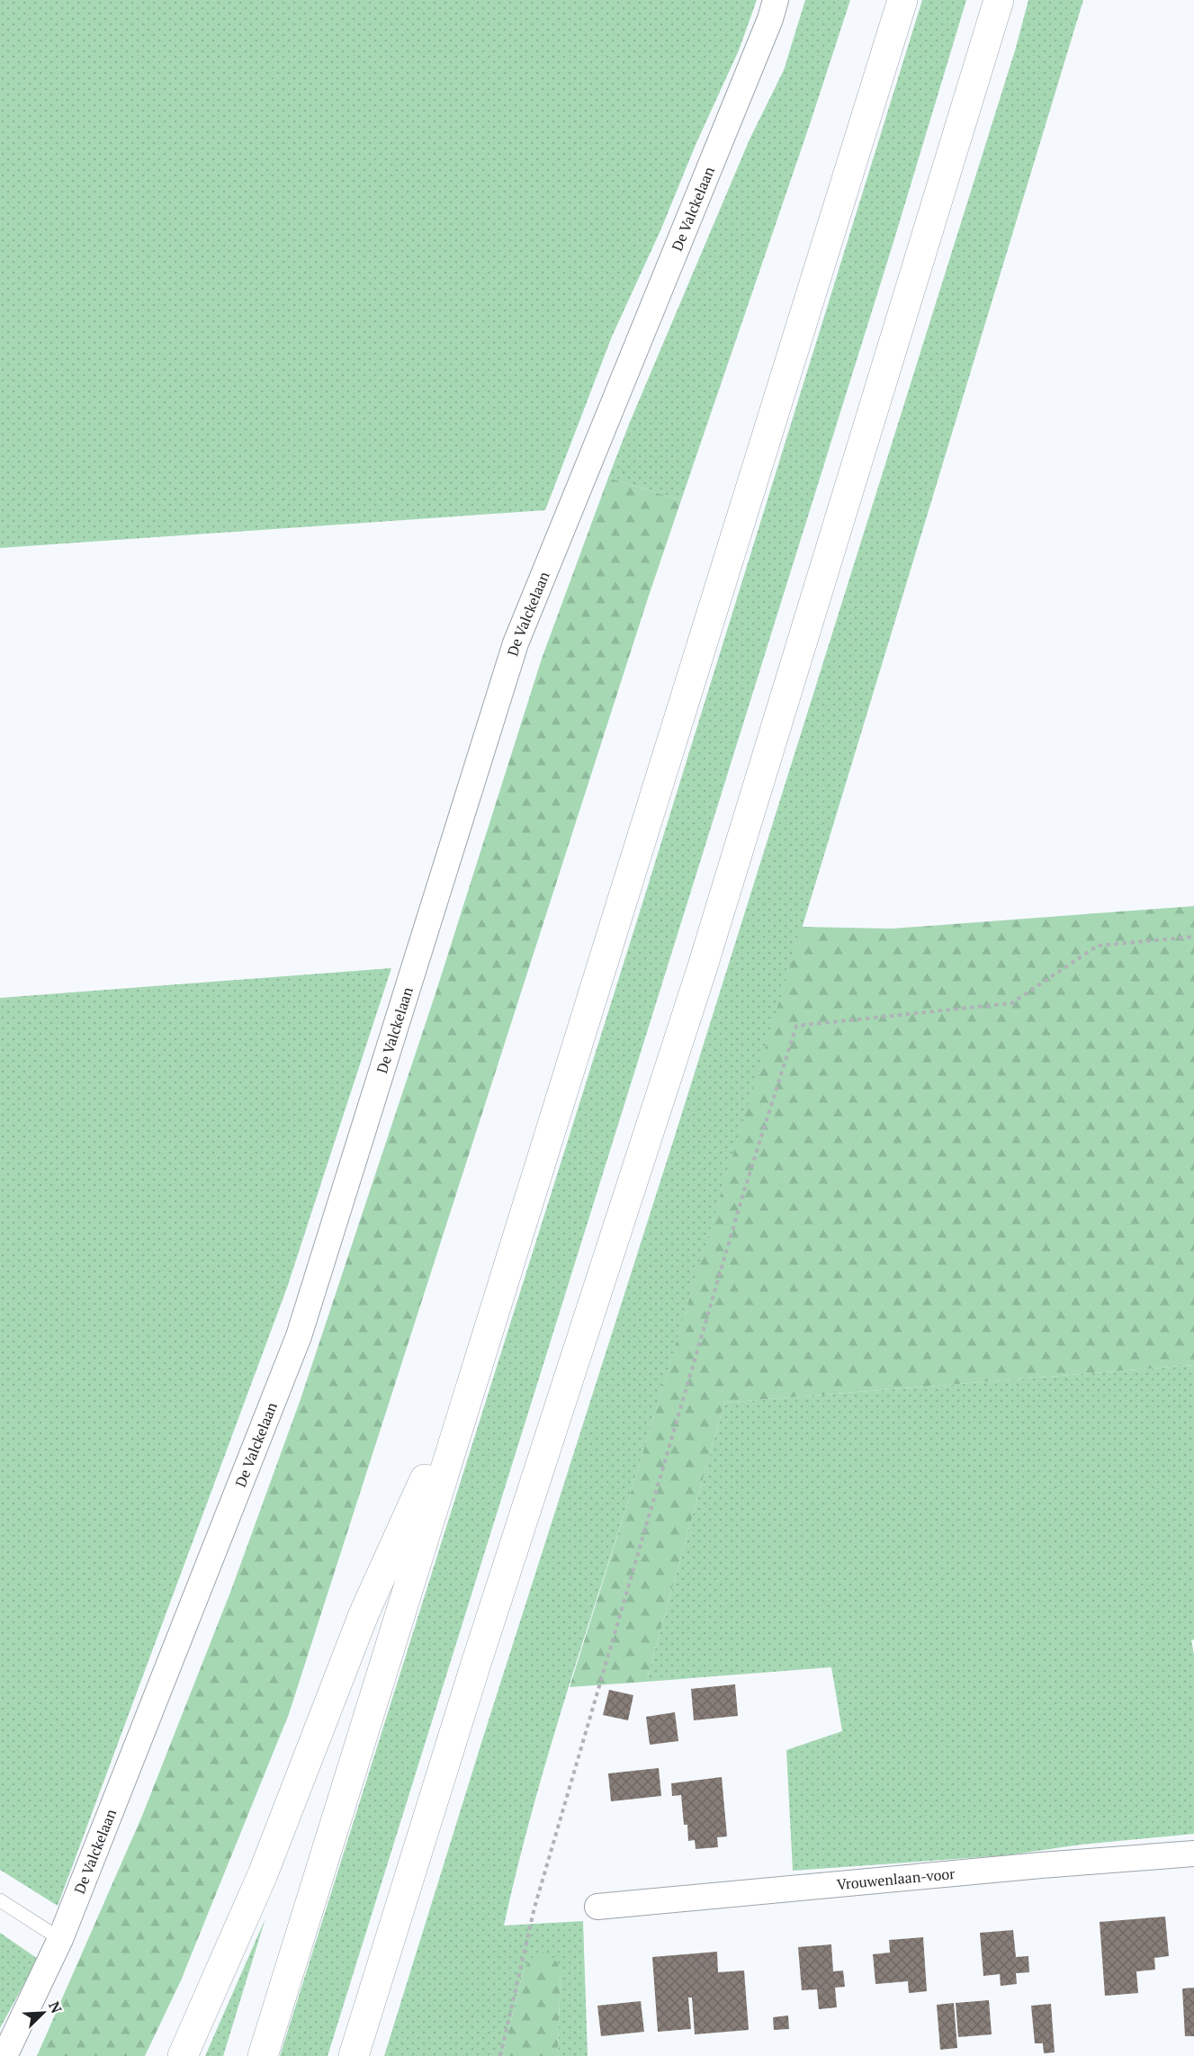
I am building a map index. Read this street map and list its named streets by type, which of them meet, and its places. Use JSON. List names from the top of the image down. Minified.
{"streets":{"street":["De Valckelaan","Vrouwenlaan-voor"]},"north":"top right"}
